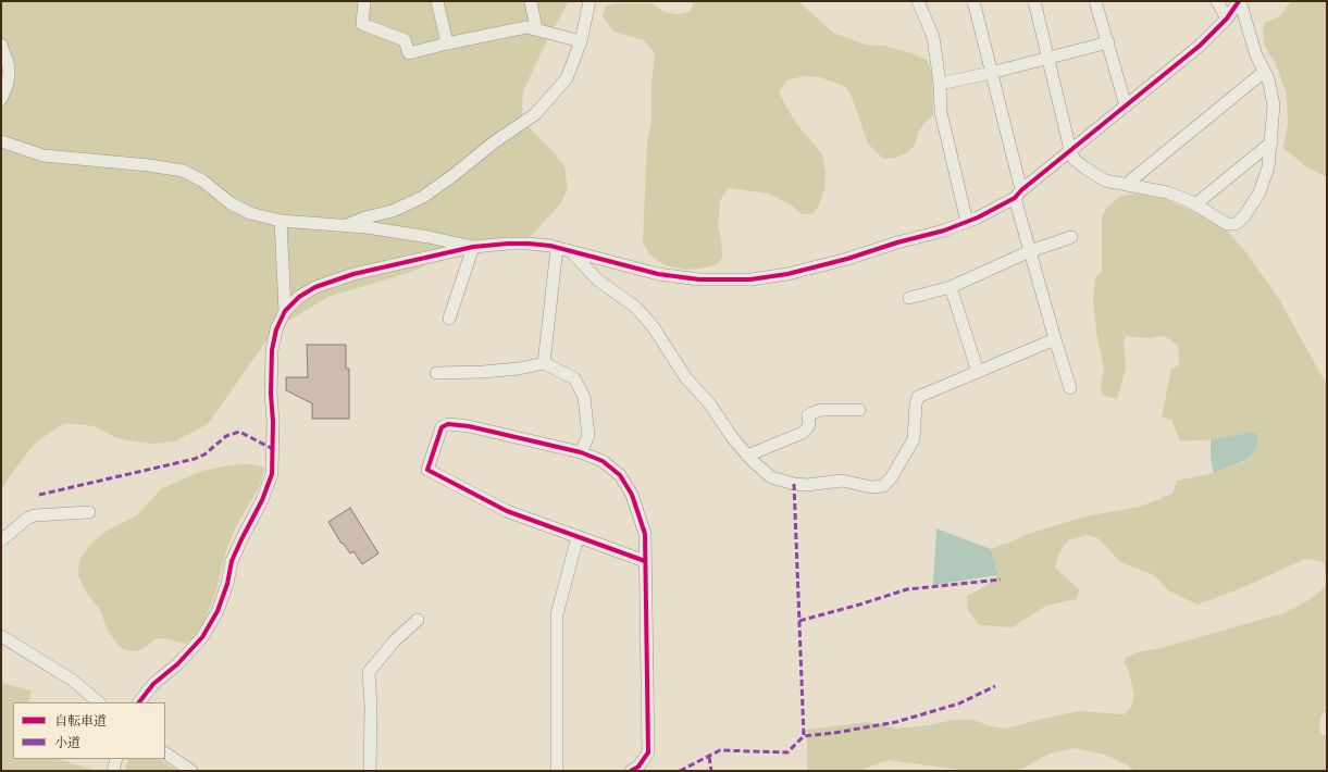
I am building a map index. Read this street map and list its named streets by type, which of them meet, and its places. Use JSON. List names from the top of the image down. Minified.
{"legend":["自転車道","小道"]}
